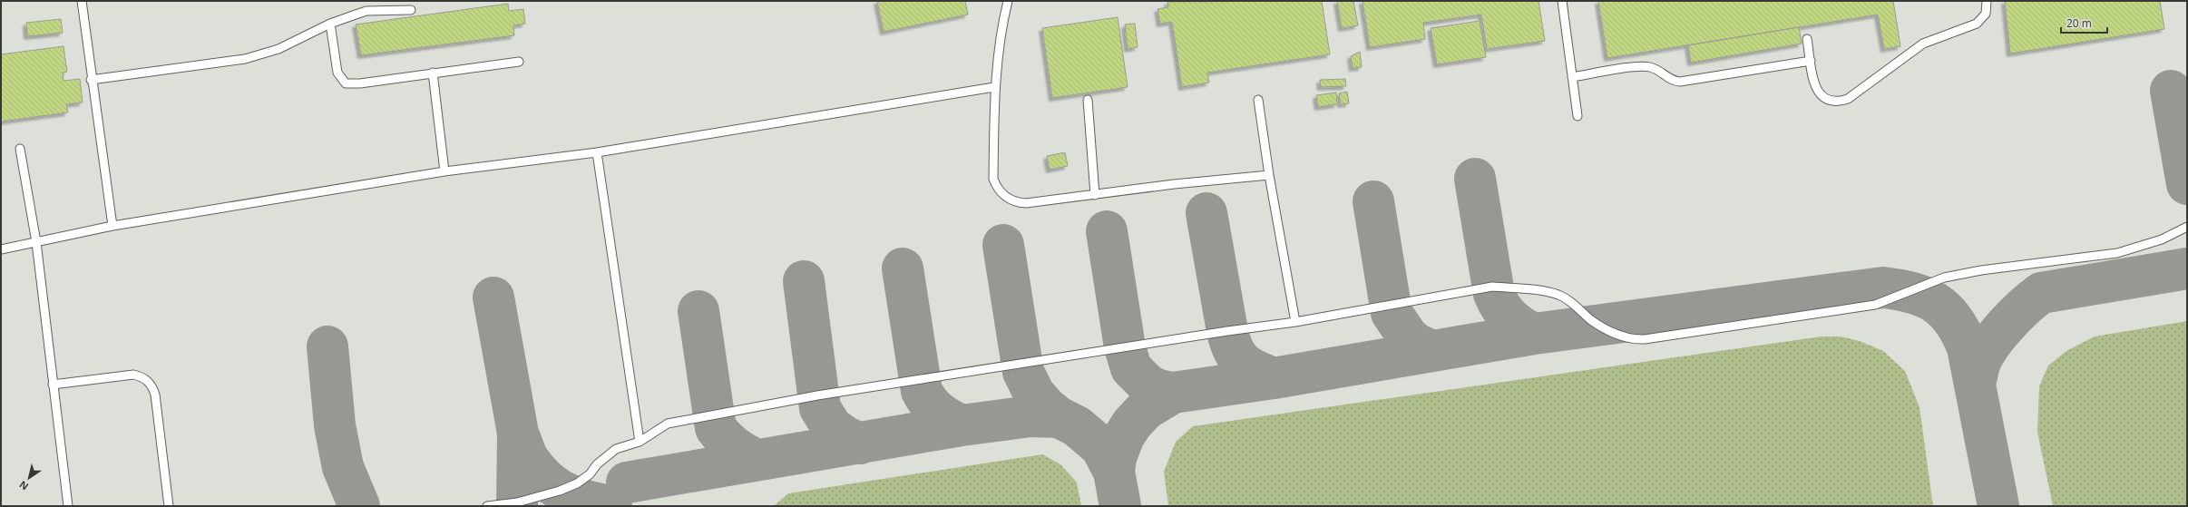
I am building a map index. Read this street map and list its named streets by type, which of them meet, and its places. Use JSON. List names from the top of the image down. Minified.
{"scale_bar":"20 m","north":"bottom left"}
